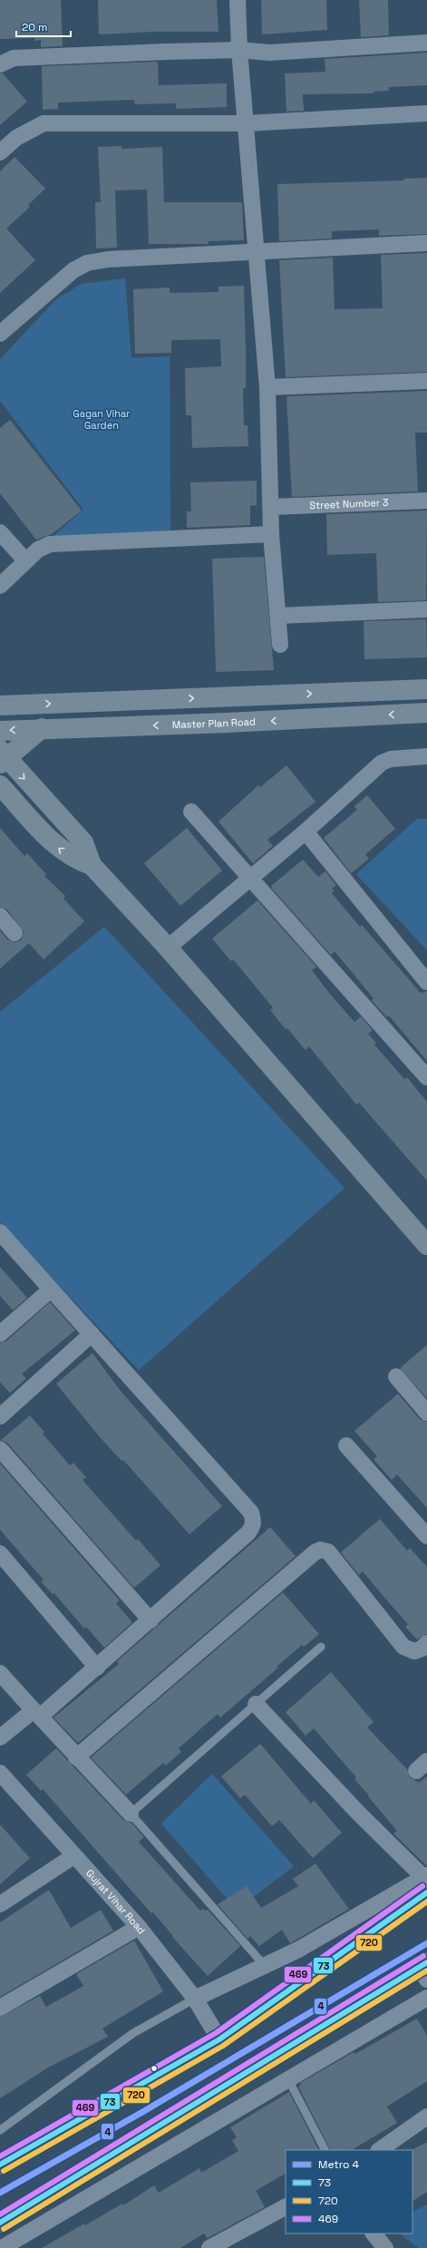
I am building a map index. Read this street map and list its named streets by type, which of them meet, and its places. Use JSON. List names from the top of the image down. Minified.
{"streets":{"main road":["Master Plan Road"],"street":["Street Number 3","Gujrat Vihar Road"]},"parks":["Gagan Vihar Garden"],"lines":["transit line 469","transit line 73","transit line 720","metro line 4"],"legend":["Metro 4","73","720","469"],"scale_bar":"20 m"}
